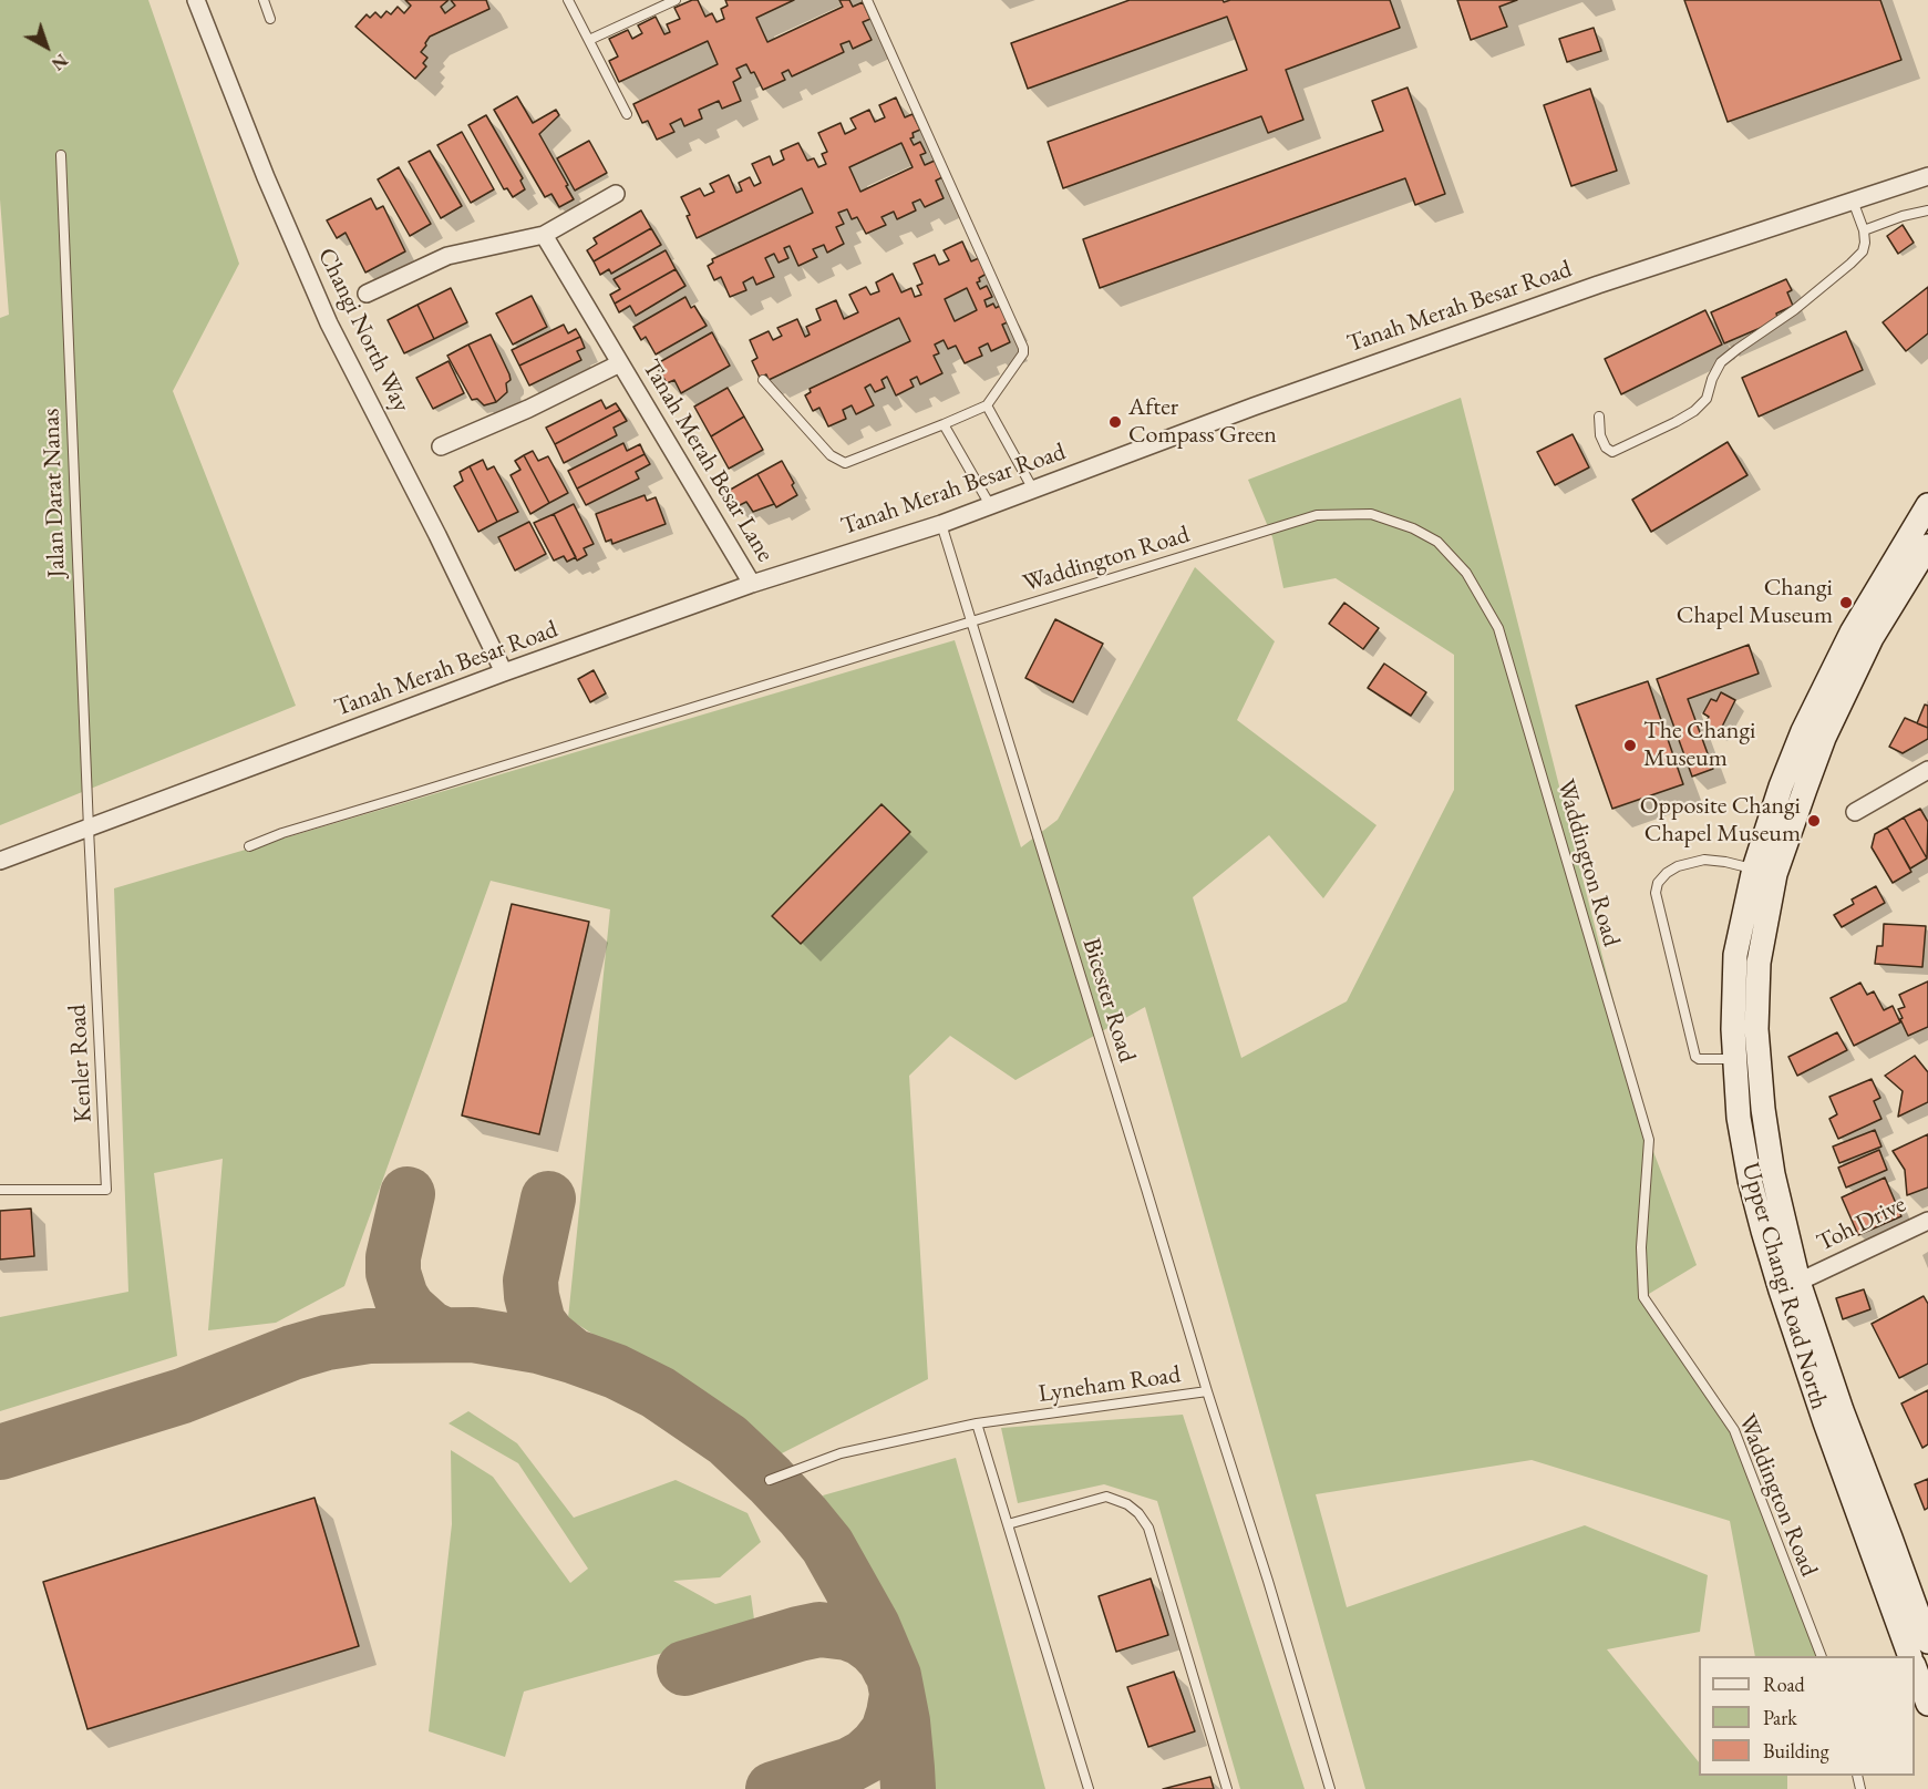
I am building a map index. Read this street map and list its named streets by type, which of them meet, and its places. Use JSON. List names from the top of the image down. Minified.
{"streets":{"street":["Tanah Merah Besar Road","Changi North Way","Tanah Merah Besar Lane","Toh Drive","Upper Changi Road North"],"lane":["Jalan Darat Nanas","Waddington Road","Bicester Road","Kenler Road","Lyneham Road"]},"crossings":[["Tanah Merah Besar Road","Changi North Way"],["Tanah Merah Besar Road","Tanah Merah Besar Lane"],["Tanah Merah Besar Road","Jalan Darat Nanas"],["Tanah Merah Besar Road","Bicester Road"],["Tanah Merah Besar Road","Kenler Road"],["Jalan Darat Nanas","Kenler Road"],["Waddington Road","Bicester Road"],["Bicester Road","Lyneham Road"],["Toh Drive","Upper Changi Road North"]],"places":["After Compass Green","Changi Chapel Museum","The Changi Museum","Opposite Changi Chapel Museum"],"legend":["Road","Park","Building"],"north":"bottom right"}
